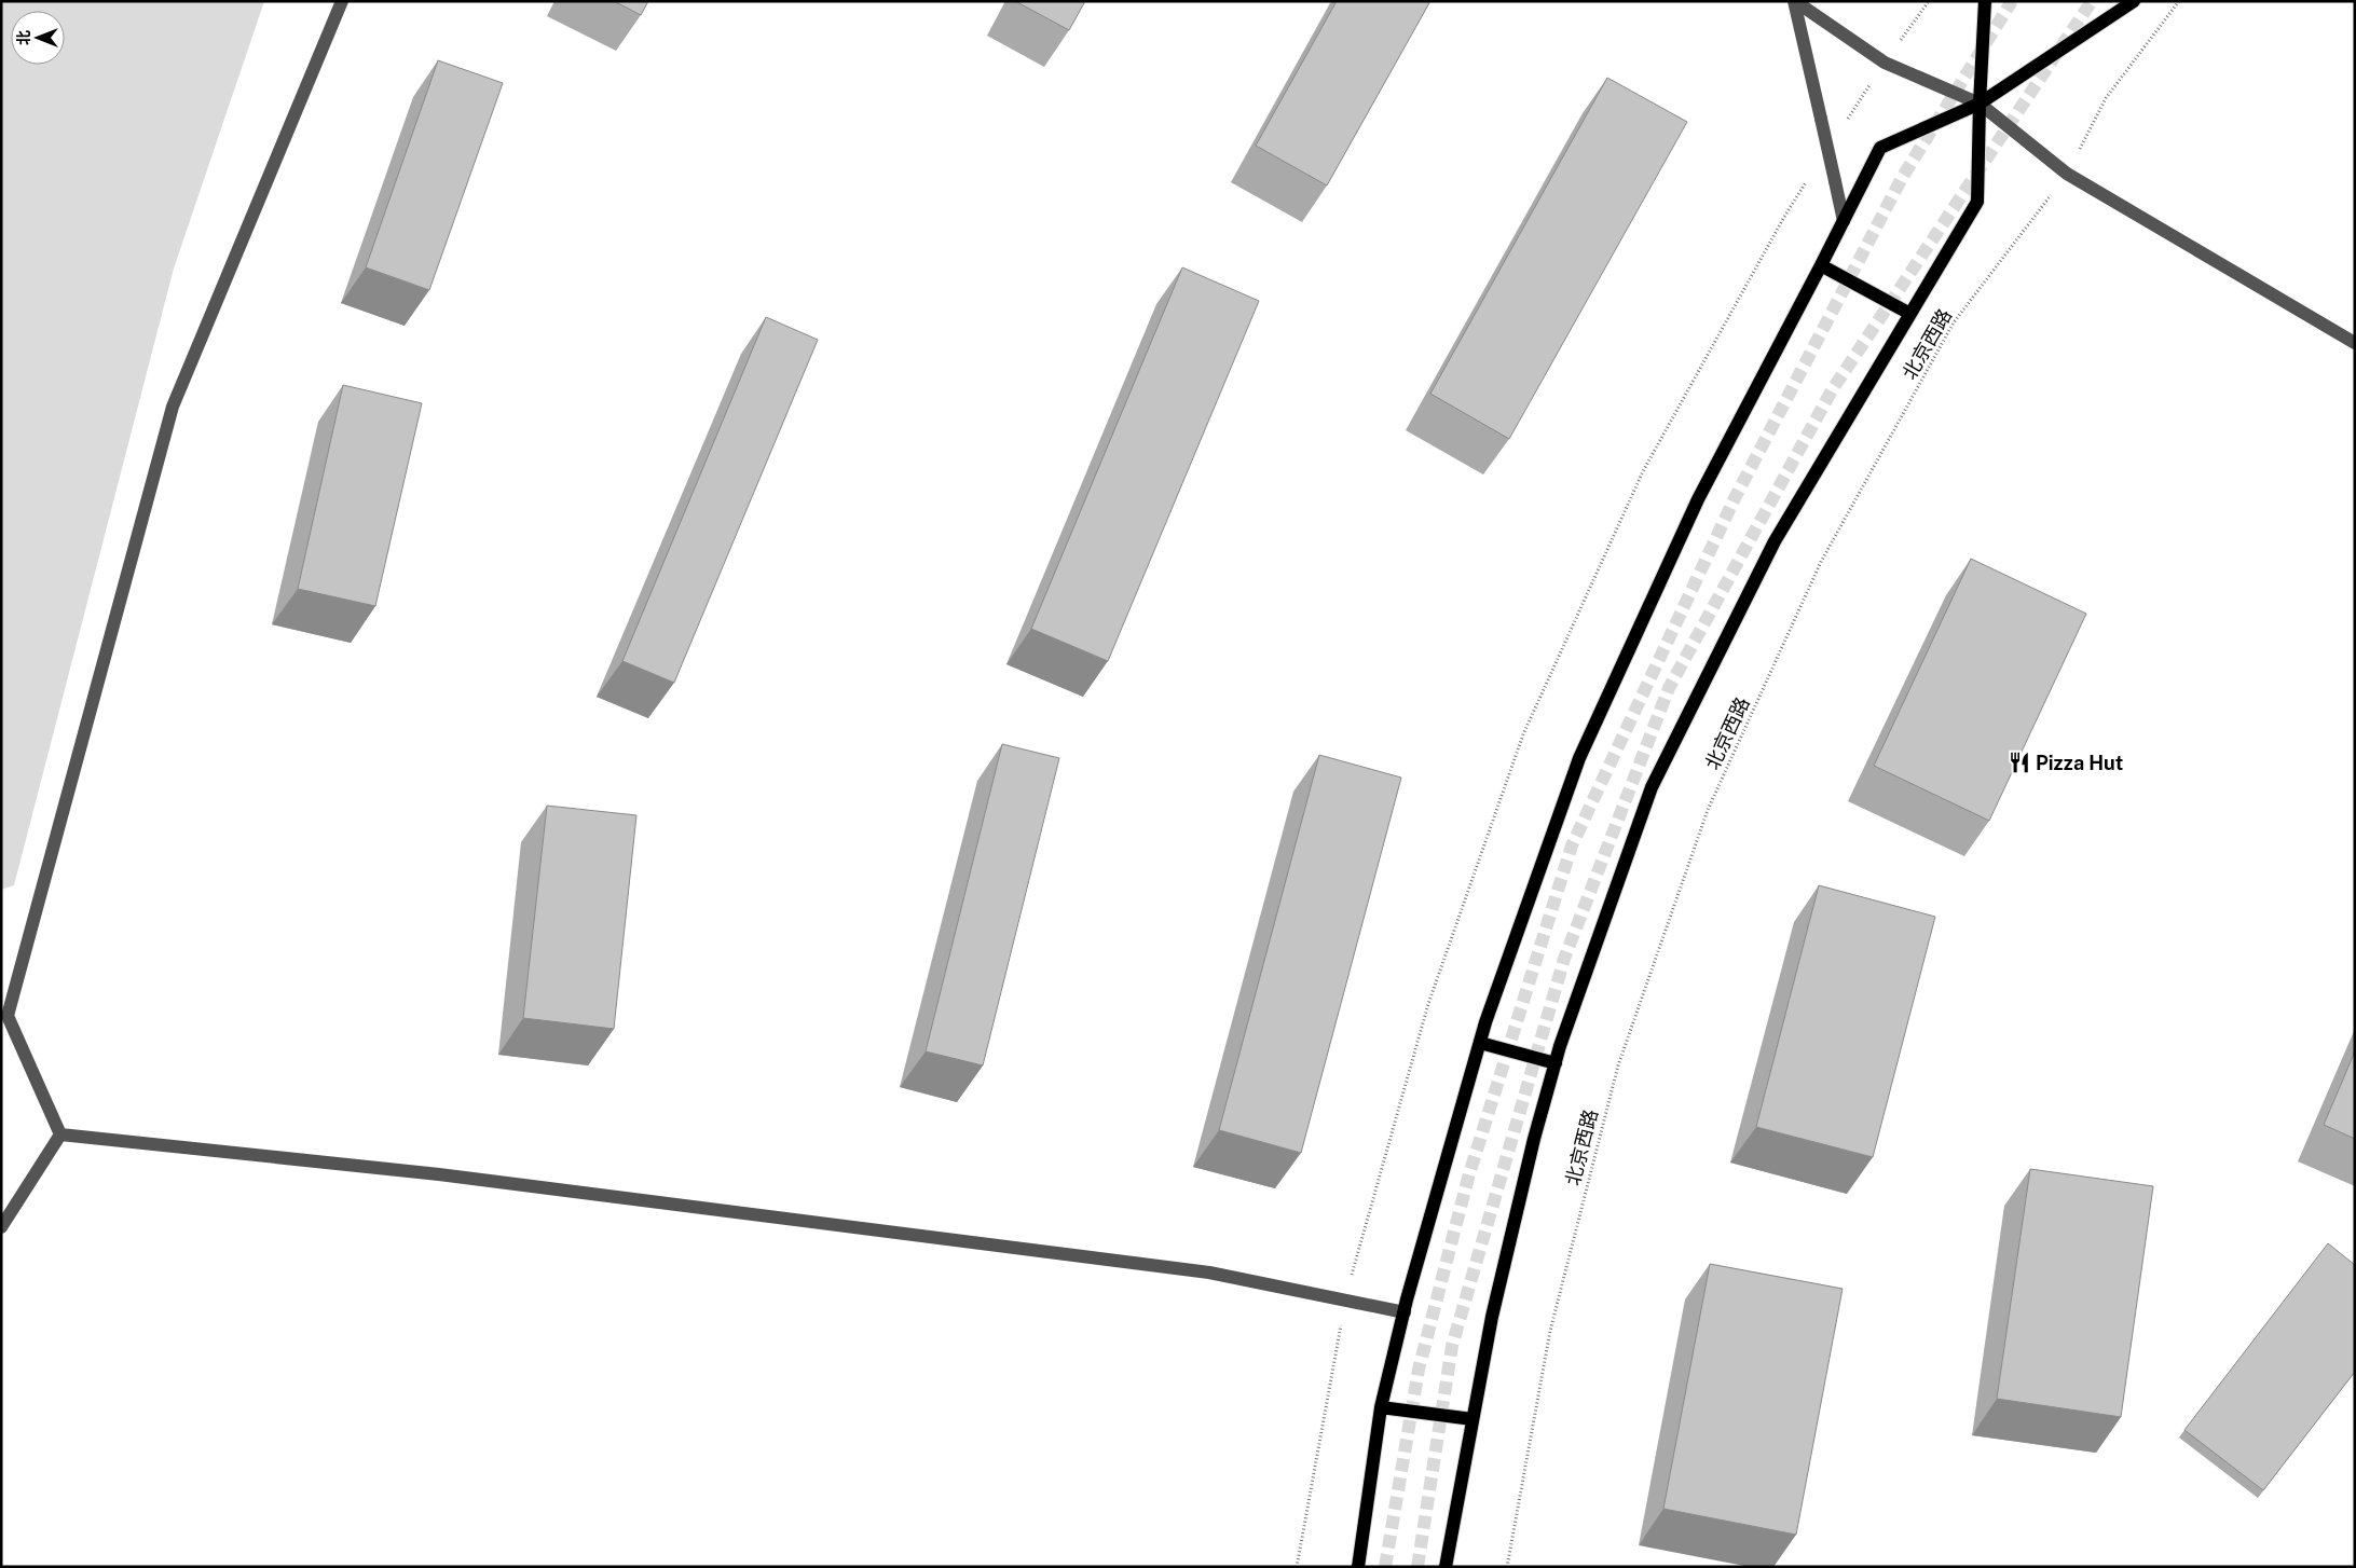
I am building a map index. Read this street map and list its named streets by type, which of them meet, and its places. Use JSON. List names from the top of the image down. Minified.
{"streets":{"path":["北京西路"]},"places":{"restaurant":["Pizza Hut"]},"north":"left"}
